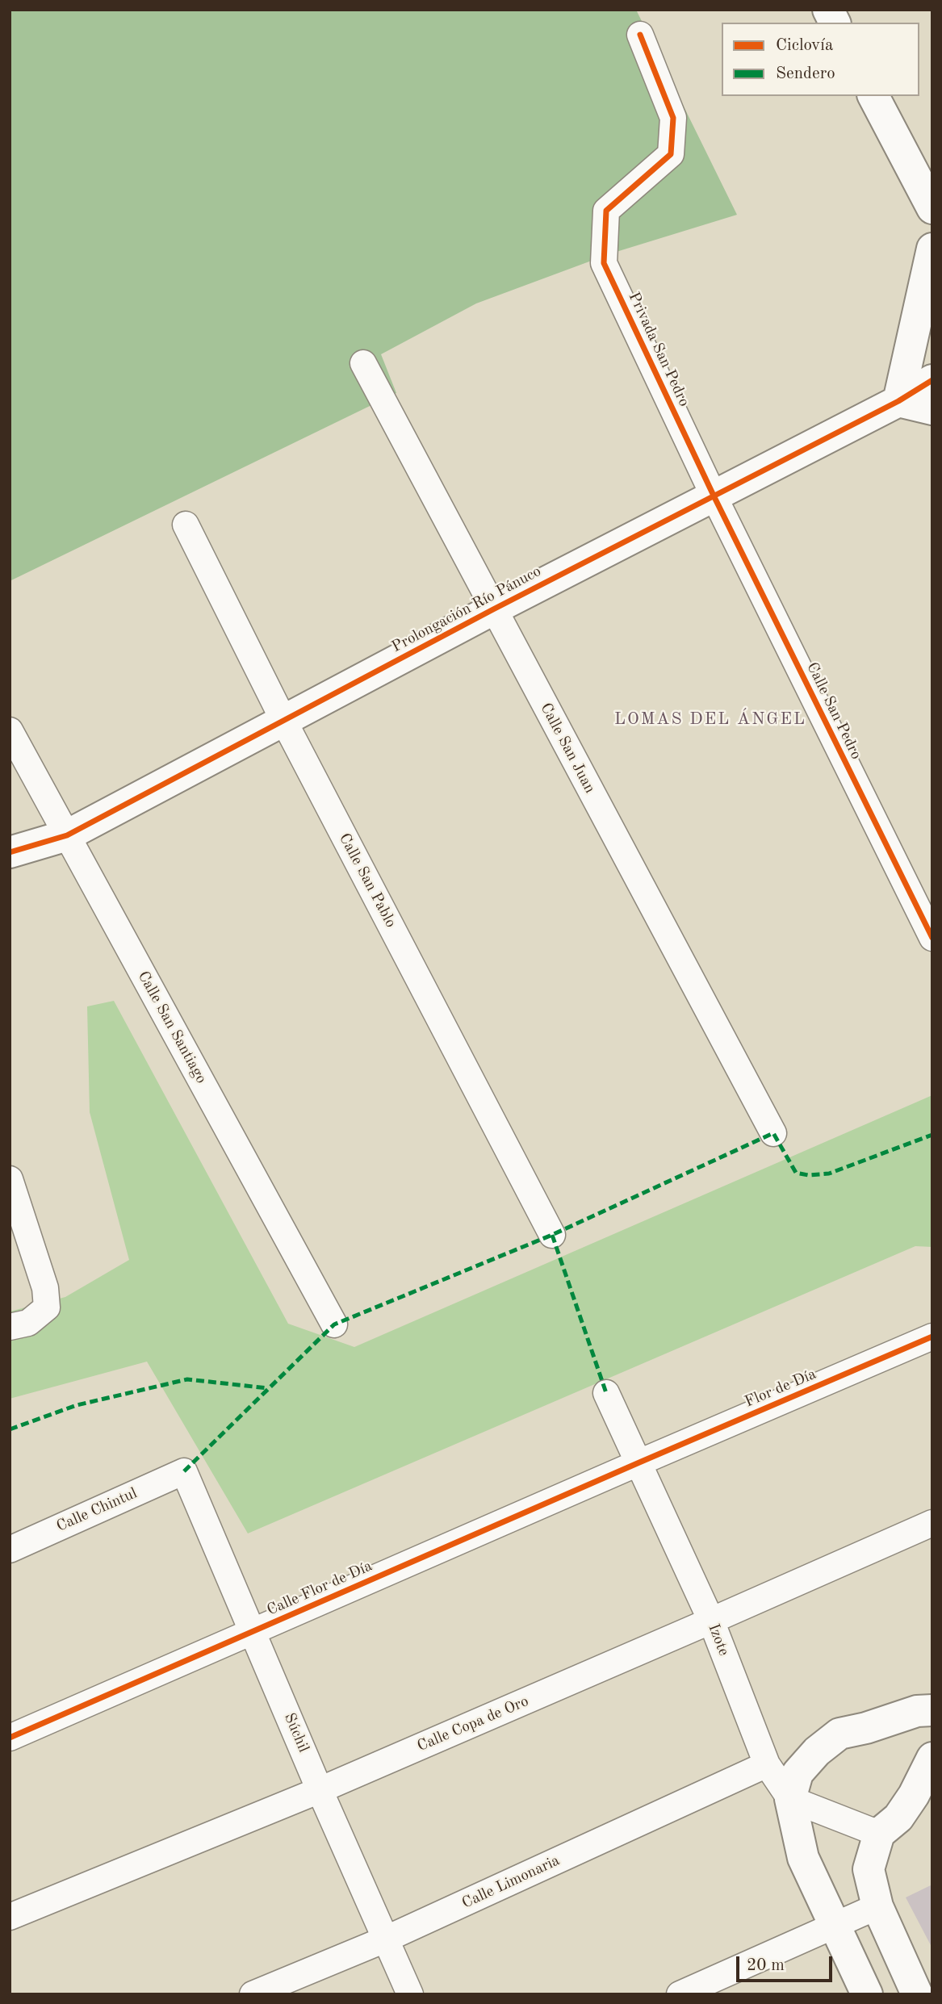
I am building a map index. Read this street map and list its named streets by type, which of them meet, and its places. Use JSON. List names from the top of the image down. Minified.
{"streets":{"street":["Privada San Pedro","Prolongación Río Pánuco","Calle San Pedro","Calle San Juan","Calle San Pablo","Calle San Santiago","Flor de Día","Calle Chintul","Calle Flor de Día","Izote","Calle Copa de Oro","Súchil","Calle Limonaria"]},"crossings":[["Privada San Pedro","Prolongación Río Pánuco"],["Privada San Pedro","Calle San Pedro"],["Prolongación Río Pánuco","Calle San Pedro"],["Prolongación Río Pánuco","Calle San Juan"],["Prolongación Río Pánuco","Calle San Pablo"],["Prolongación Río Pánuco","Calle San Santiago"],["Flor de Día","Calle Flor de Día"],["Flor de Día","Izote"],["Calle Chintul","Súchil"],["Calle Flor de Día","Izote"],["Calle Flor de Día","Súchil"],["Izote","Calle Copa de Oro"],["Izote","Calle Limonaria"],["Calle Copa de Oro","Súchil"],["Súchil","Calle Limonaria"]],"districts":["LOMAS DEL ÁNGEL"],"legend":["Ciclovía","Sendero"],"scale_bar":"20 m"}
